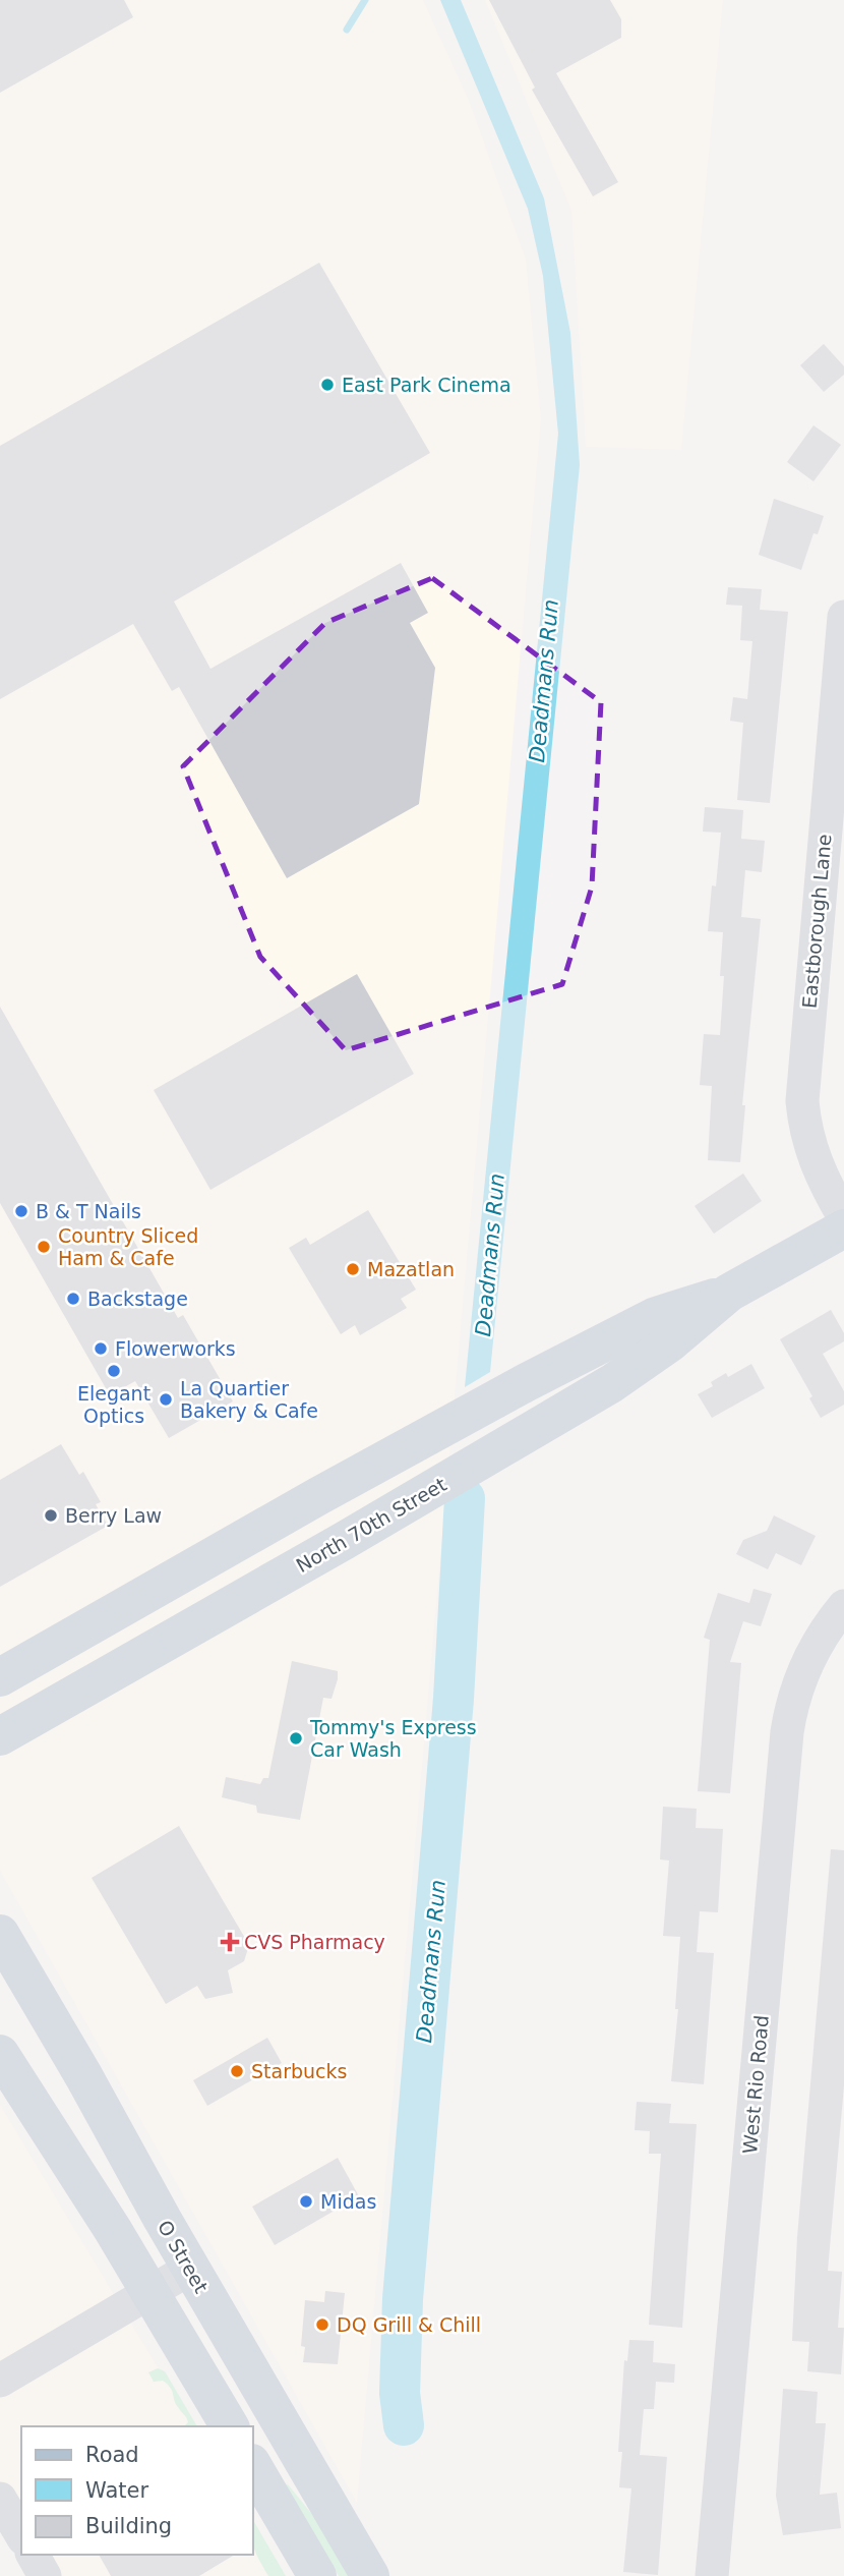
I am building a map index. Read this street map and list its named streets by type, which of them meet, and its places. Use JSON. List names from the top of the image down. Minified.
{"streets":{"main road":["North 70th Street","O Street"],"street":["Eastborough Lane","West Rio Road"]},"water":["Deadmans Run"],"places":{"other":["East Park Cinema","B & T Nails","Country Sliced Ham & Cafe","Mazatlan","Backstage","Flowerworks","Elegant Optics","La Quartier Bakery & Cafe","Berry Law","Tommy's Express Car Wash","Starbucks","Midas","DQ Grill & Chill"],"health":["CVS Pharmacy"]},"legend":["Road","Water","Building"]}
